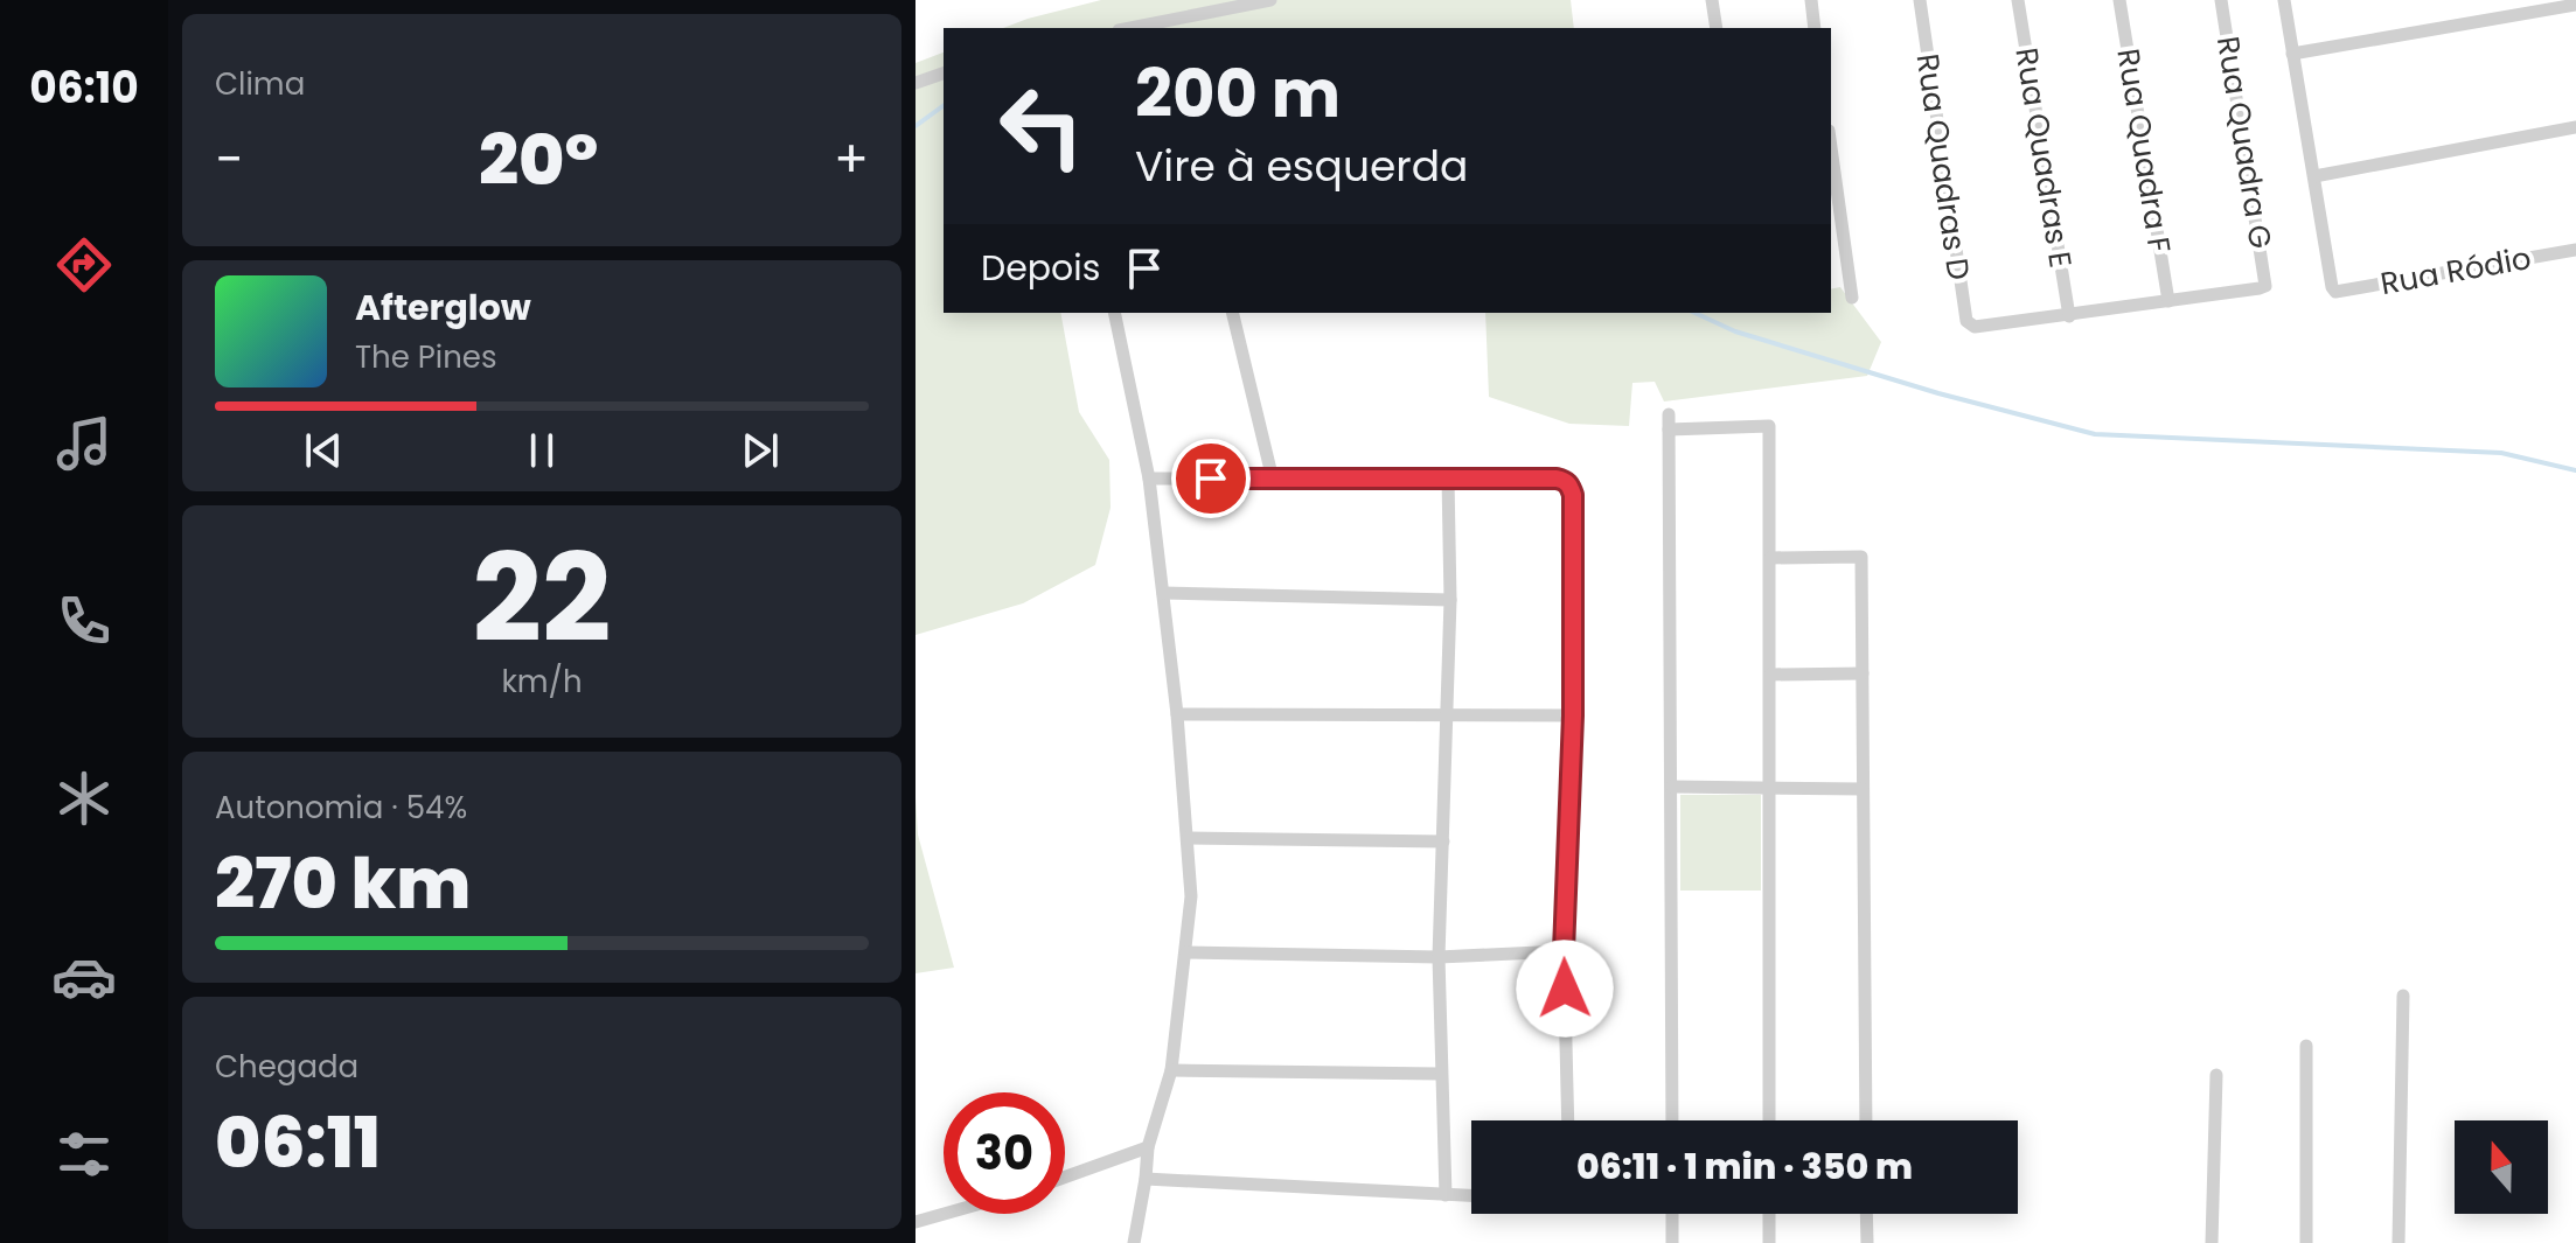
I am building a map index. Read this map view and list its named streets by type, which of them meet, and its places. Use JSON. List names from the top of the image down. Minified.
{"streets":{"street":["Rua Quadra G","Rua Quadra F","Rua Quadras E","Rua Quadras D","Rua Ródio"]},"crossings":[["Rua Quadra G","Rua Quadra F"],["Rua Quadras E","Rua Quadras D"]],"north":"top","page":{"tabs":"06:10","tile":["Clima",["22","km/h"],["Autonomia · 54%","270 km"],["Chegada","06:11"]],"turn":["200 m","Vire à esquerda"],"heat":["−","20°","+"],"then":"Depois","song":["Afterglow","The Pines"],"limit":"30","trip":"06:11 · 1 min · 350 m"}}
